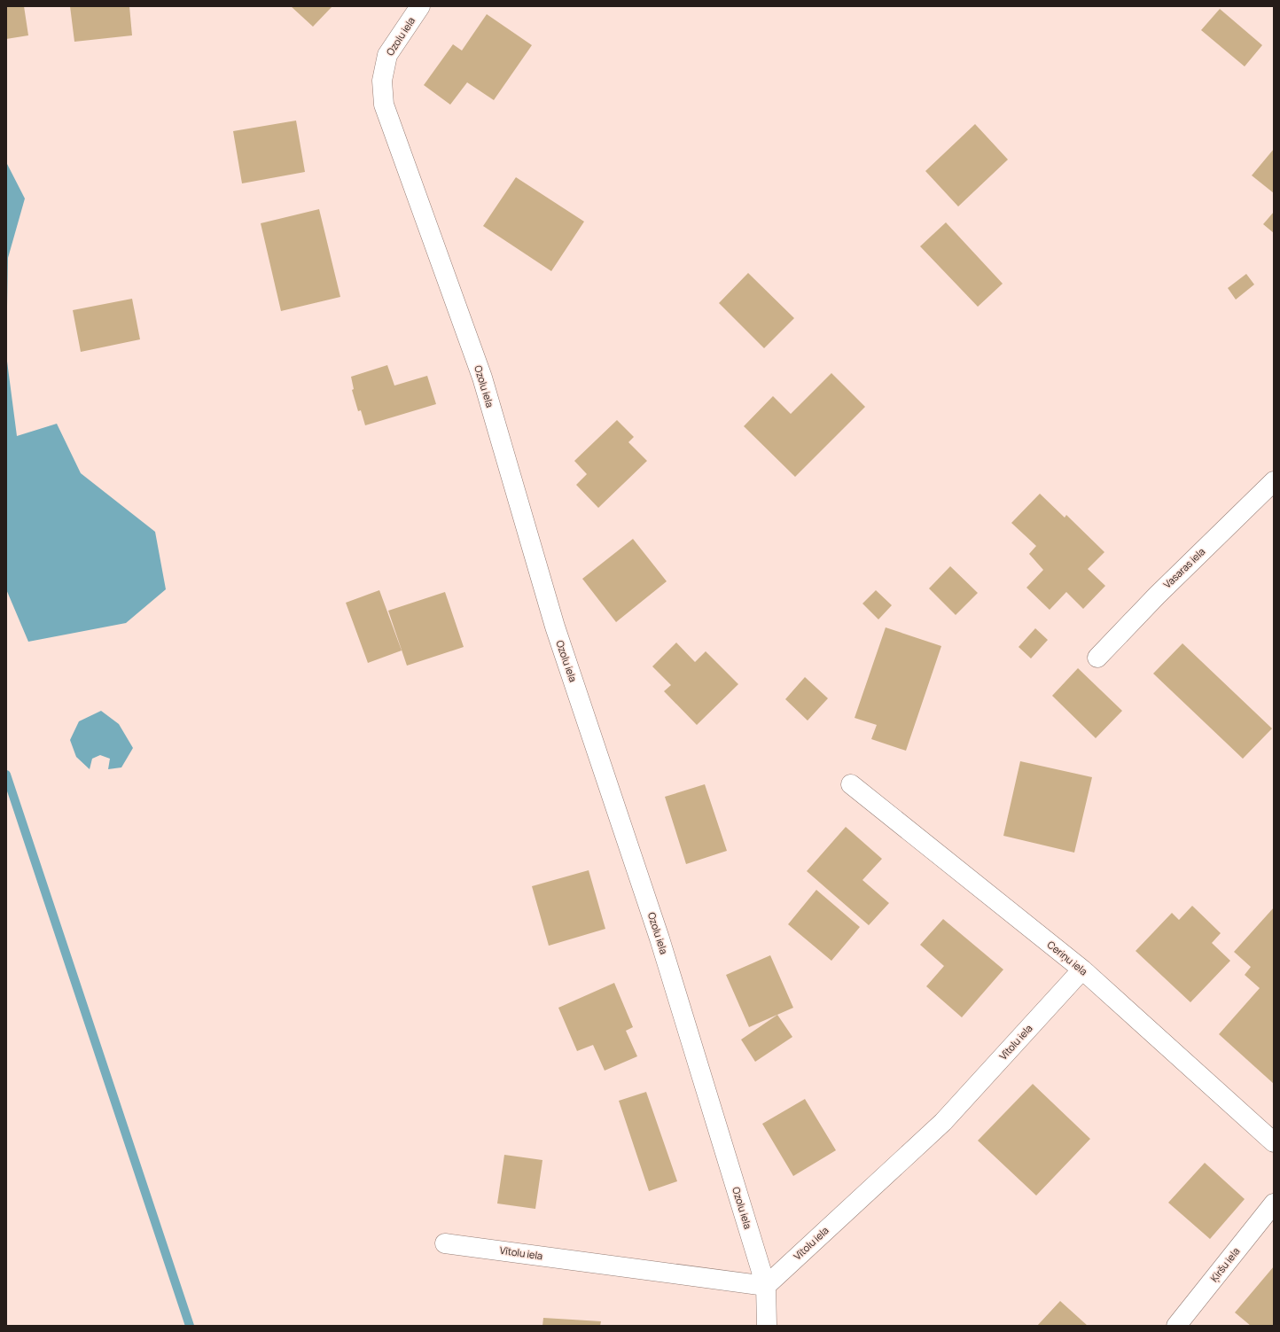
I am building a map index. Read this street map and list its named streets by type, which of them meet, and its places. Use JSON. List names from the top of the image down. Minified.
{"streets":{"street":["Ozolu iela","Vasaras iela","Ceriņu iela","Vītolu iela","Ķiršu iela"]},"crossings":[["Ozolu iela","Vītolu iela"],["Ceriņu iela","Vītolu iela"]]}
